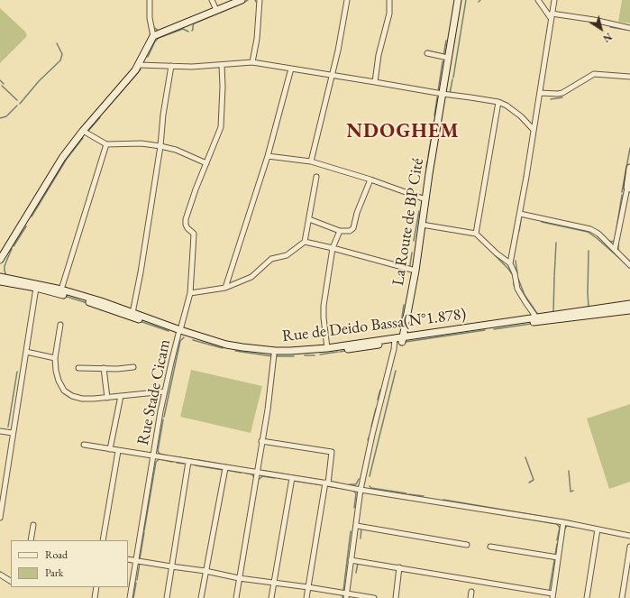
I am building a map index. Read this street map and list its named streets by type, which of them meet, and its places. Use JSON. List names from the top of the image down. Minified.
{"streets":{"main road":["La Route de BP Cité","Rue de Deido Bassa(N°1.878)"],"street":["Rue Stade Cicam"]},"crossings":[["La Route de BP Cité","Rue de Deido Bassa(N°1.878)"],["Rue de Deido Bassa(N°1.878)","Rue Stade Cicam"]],"districts":["NDOGHEM"],"legend":["Road","Park"],"north":"bottom right"}
